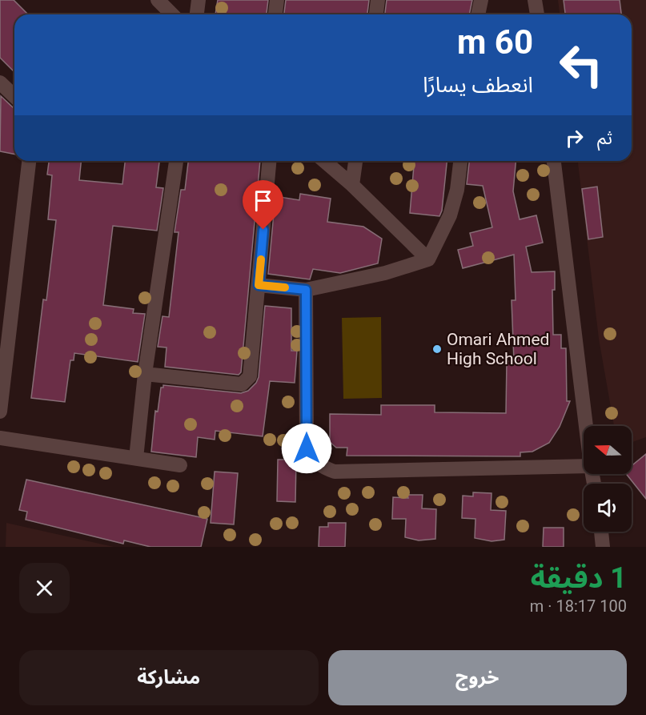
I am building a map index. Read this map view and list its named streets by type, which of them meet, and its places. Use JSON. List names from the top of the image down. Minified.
{"places":["Omari Ahmed High School"],"north":"left","page":{"turn":["60 m","انعطف يسارًا"],"then":"ثم","heading":["1 دقيقة","100 m · 18:17"],"buttons":["خروج","مشاركة"]}}
